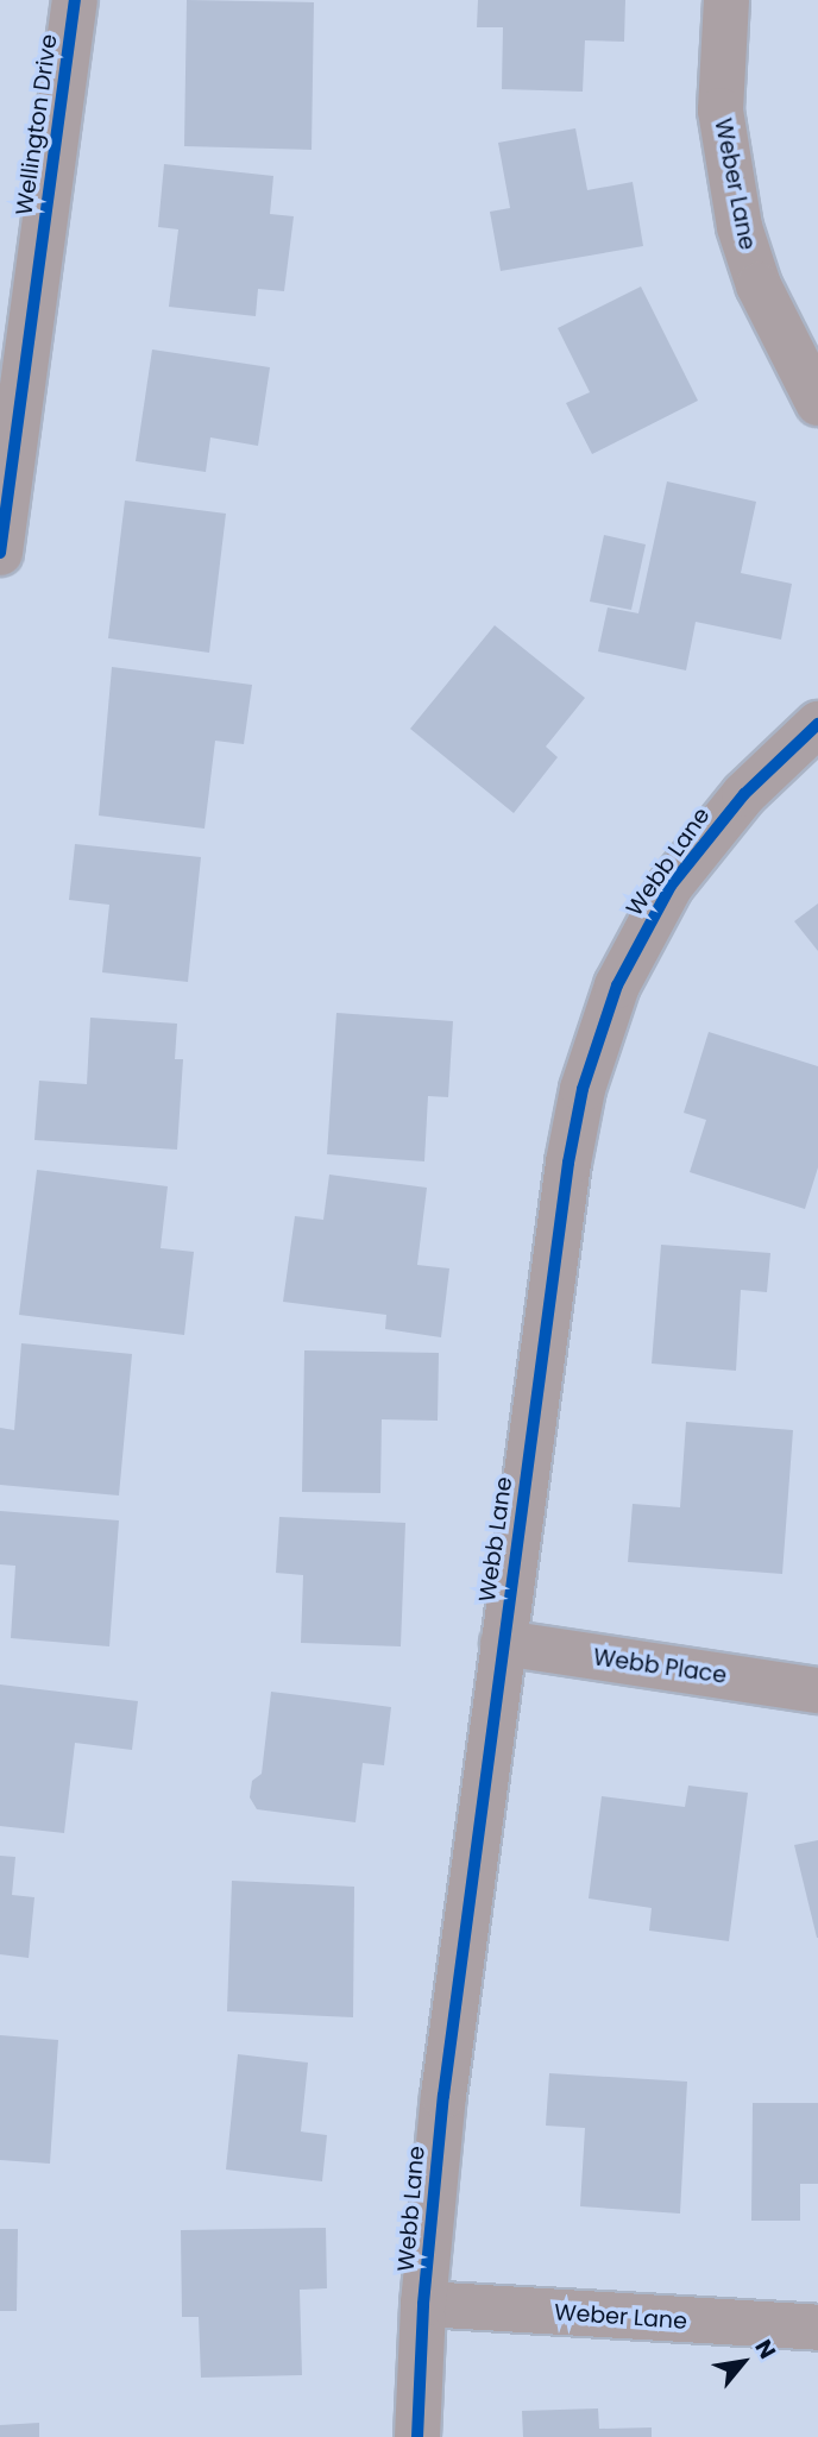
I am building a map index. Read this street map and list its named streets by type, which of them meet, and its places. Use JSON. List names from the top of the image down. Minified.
{"streets":{"street":["Wellington Drive","Weber Lane","Webb Lane","Webb Place"]},"crossings":[["Weber Lane","Webb Lane"],["Webb Lane","Webb Place"]],"north":"top right"}
